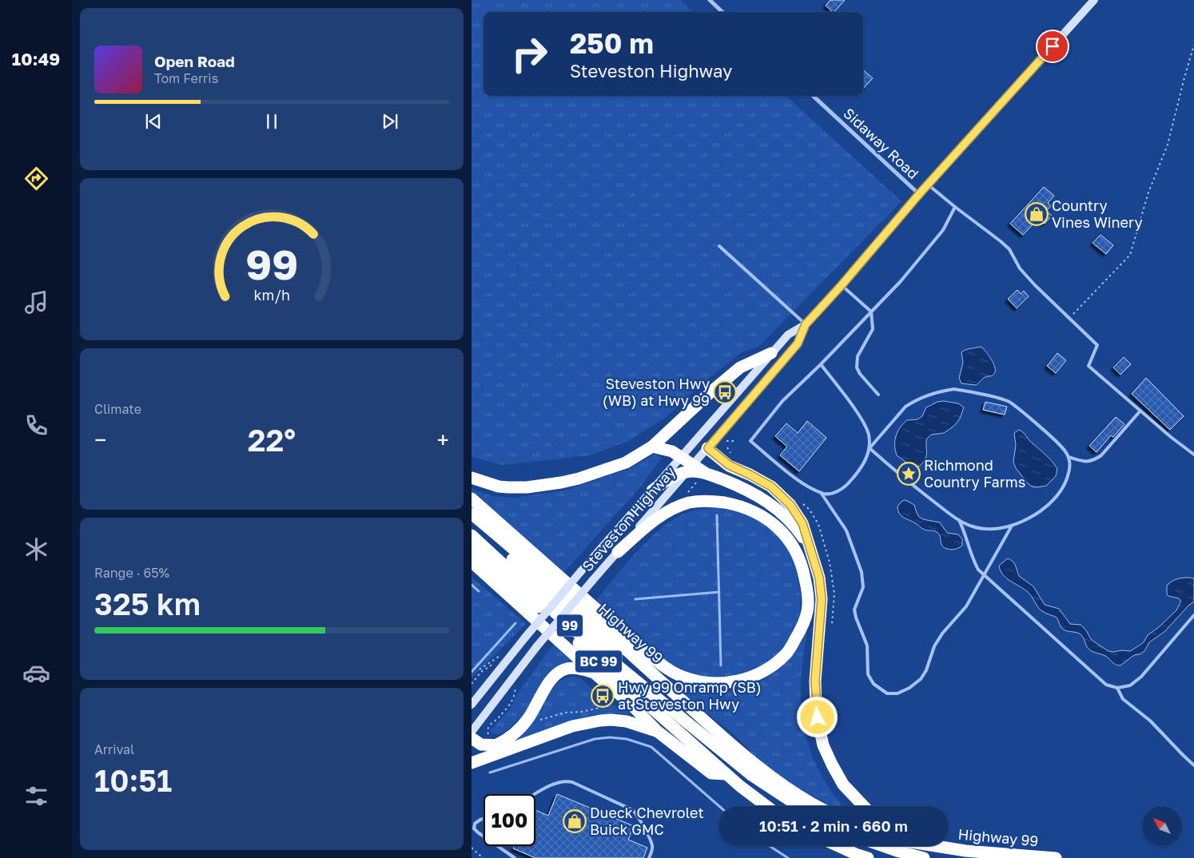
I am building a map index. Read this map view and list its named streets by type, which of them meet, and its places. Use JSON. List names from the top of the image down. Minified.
{"streets":{"highway":["99","Highway 99","BC 99"],"main road":["Steveston Highway"],"street":["Sidaway Road"]},"crossings":[["Sidaway Road","Steveston Highway"]],"places":{"shop":["Country Vines Winery","Dueck Chevrolet Buick GMC"],"bus stop":["Steveston Hwy (WB) at Hwy 99","Hwy 99 Onramp (SB) at Steveston Hwy"],"place":["Richmond Country Farms"]},"north":"top left","page":{"tabs":"10:49","turn":["250 m","Steveston Highway"],"song":["Open Road","Tom Ferris"],"tile":["Climate",["Range · 65%","325 km"],["Arrival","10:51"]],"heat":["−","22°","+"],"limit":"100","trip":"10:51 · 2 min · 660 m","gauge":["99","km/h"]}}
